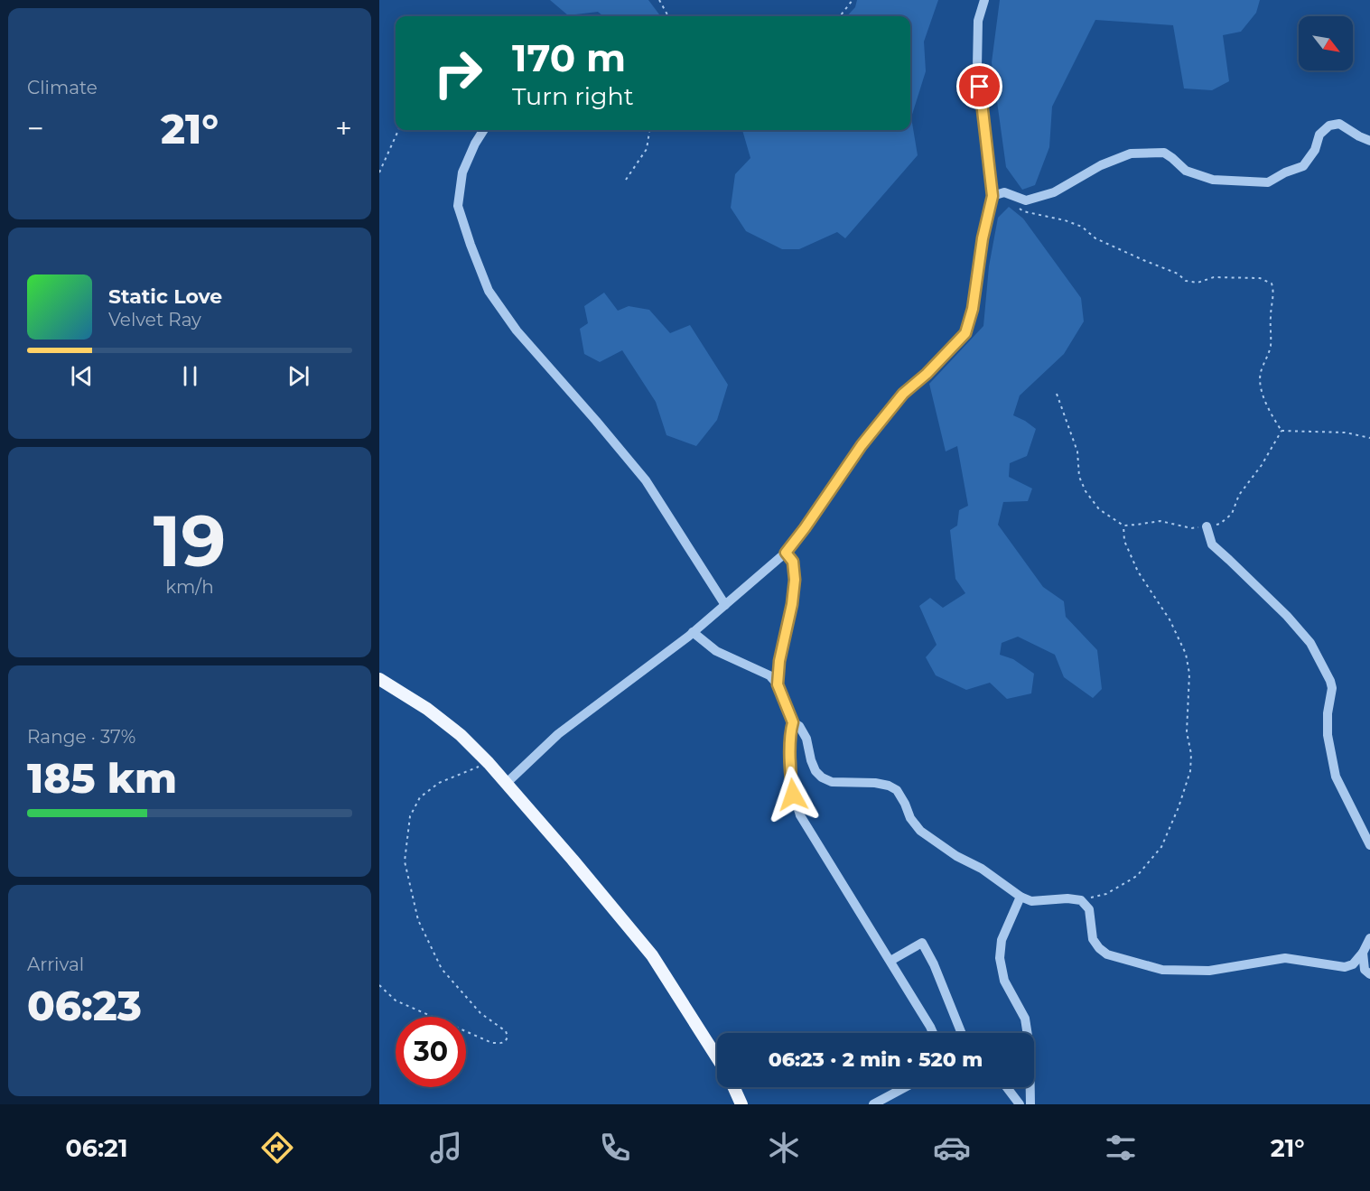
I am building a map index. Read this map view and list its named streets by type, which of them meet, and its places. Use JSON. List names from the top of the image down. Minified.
{"north":"bottom right","page":{"tile":["Climate",["19","km/h"],["Range · 37%","185 km"],["Arrival","06:23"]],"turn":["170 m","Turn right"],"heat":["−","21°","+"],"song":["Static Love","Velvet Ray"],"limit":"30","trip":"06:23 · 2 min · 520 m","tabs":["06:21","21°"]}}
